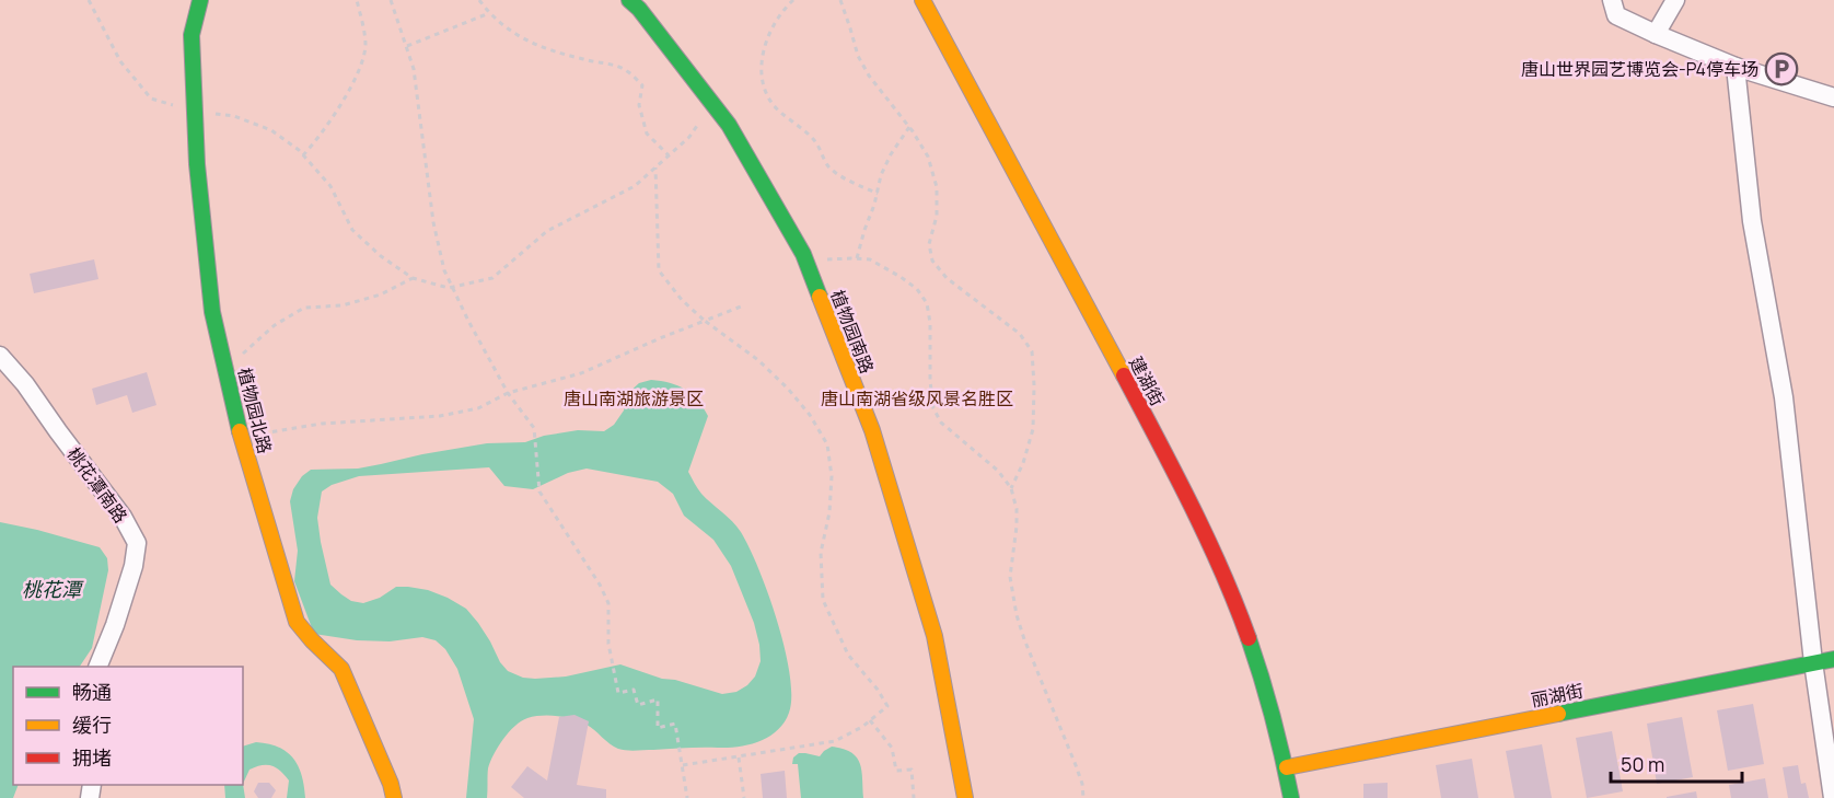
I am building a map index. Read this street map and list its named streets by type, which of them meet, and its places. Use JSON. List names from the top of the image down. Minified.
{"streets":{"street":["植物园南路","建湖街","植物园北路","桃花潭南路","丽湖街"]},"crossings":[["建湖街","丽湖街"]],"water":["桃花潭"],"parks":["唐山南湖旅游景区","唐山南湖省级风景名胜区"],"places":{"parking":["唐山世界园艺博览会-P4停车场"]},"legend":["畅通","缓行","拥堵"],"scale_bar":"50 m"}
